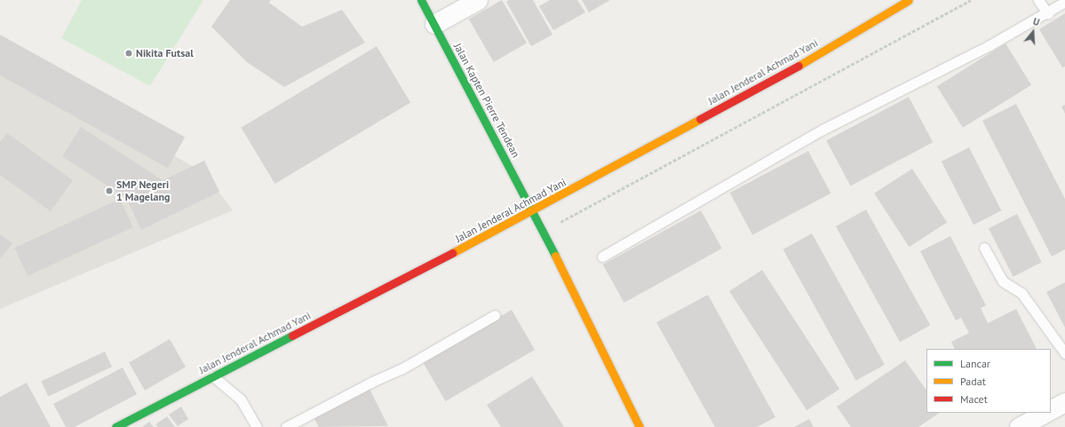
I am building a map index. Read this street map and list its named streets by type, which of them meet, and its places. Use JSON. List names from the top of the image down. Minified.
{"streets":{"main road":["Jalan Jenderal Achmad Yani","Jalan Kapten Pierre Tendean"]},"crossings":[["Jalan Jenderal Achmad Yani","Jalan Kapten Pierre Tendean"]],"places":["Nikita Futsal","SMP Negeri 1 Magelang"],"legend":["Lancar","Padat","Macet"],"north":"top"}
